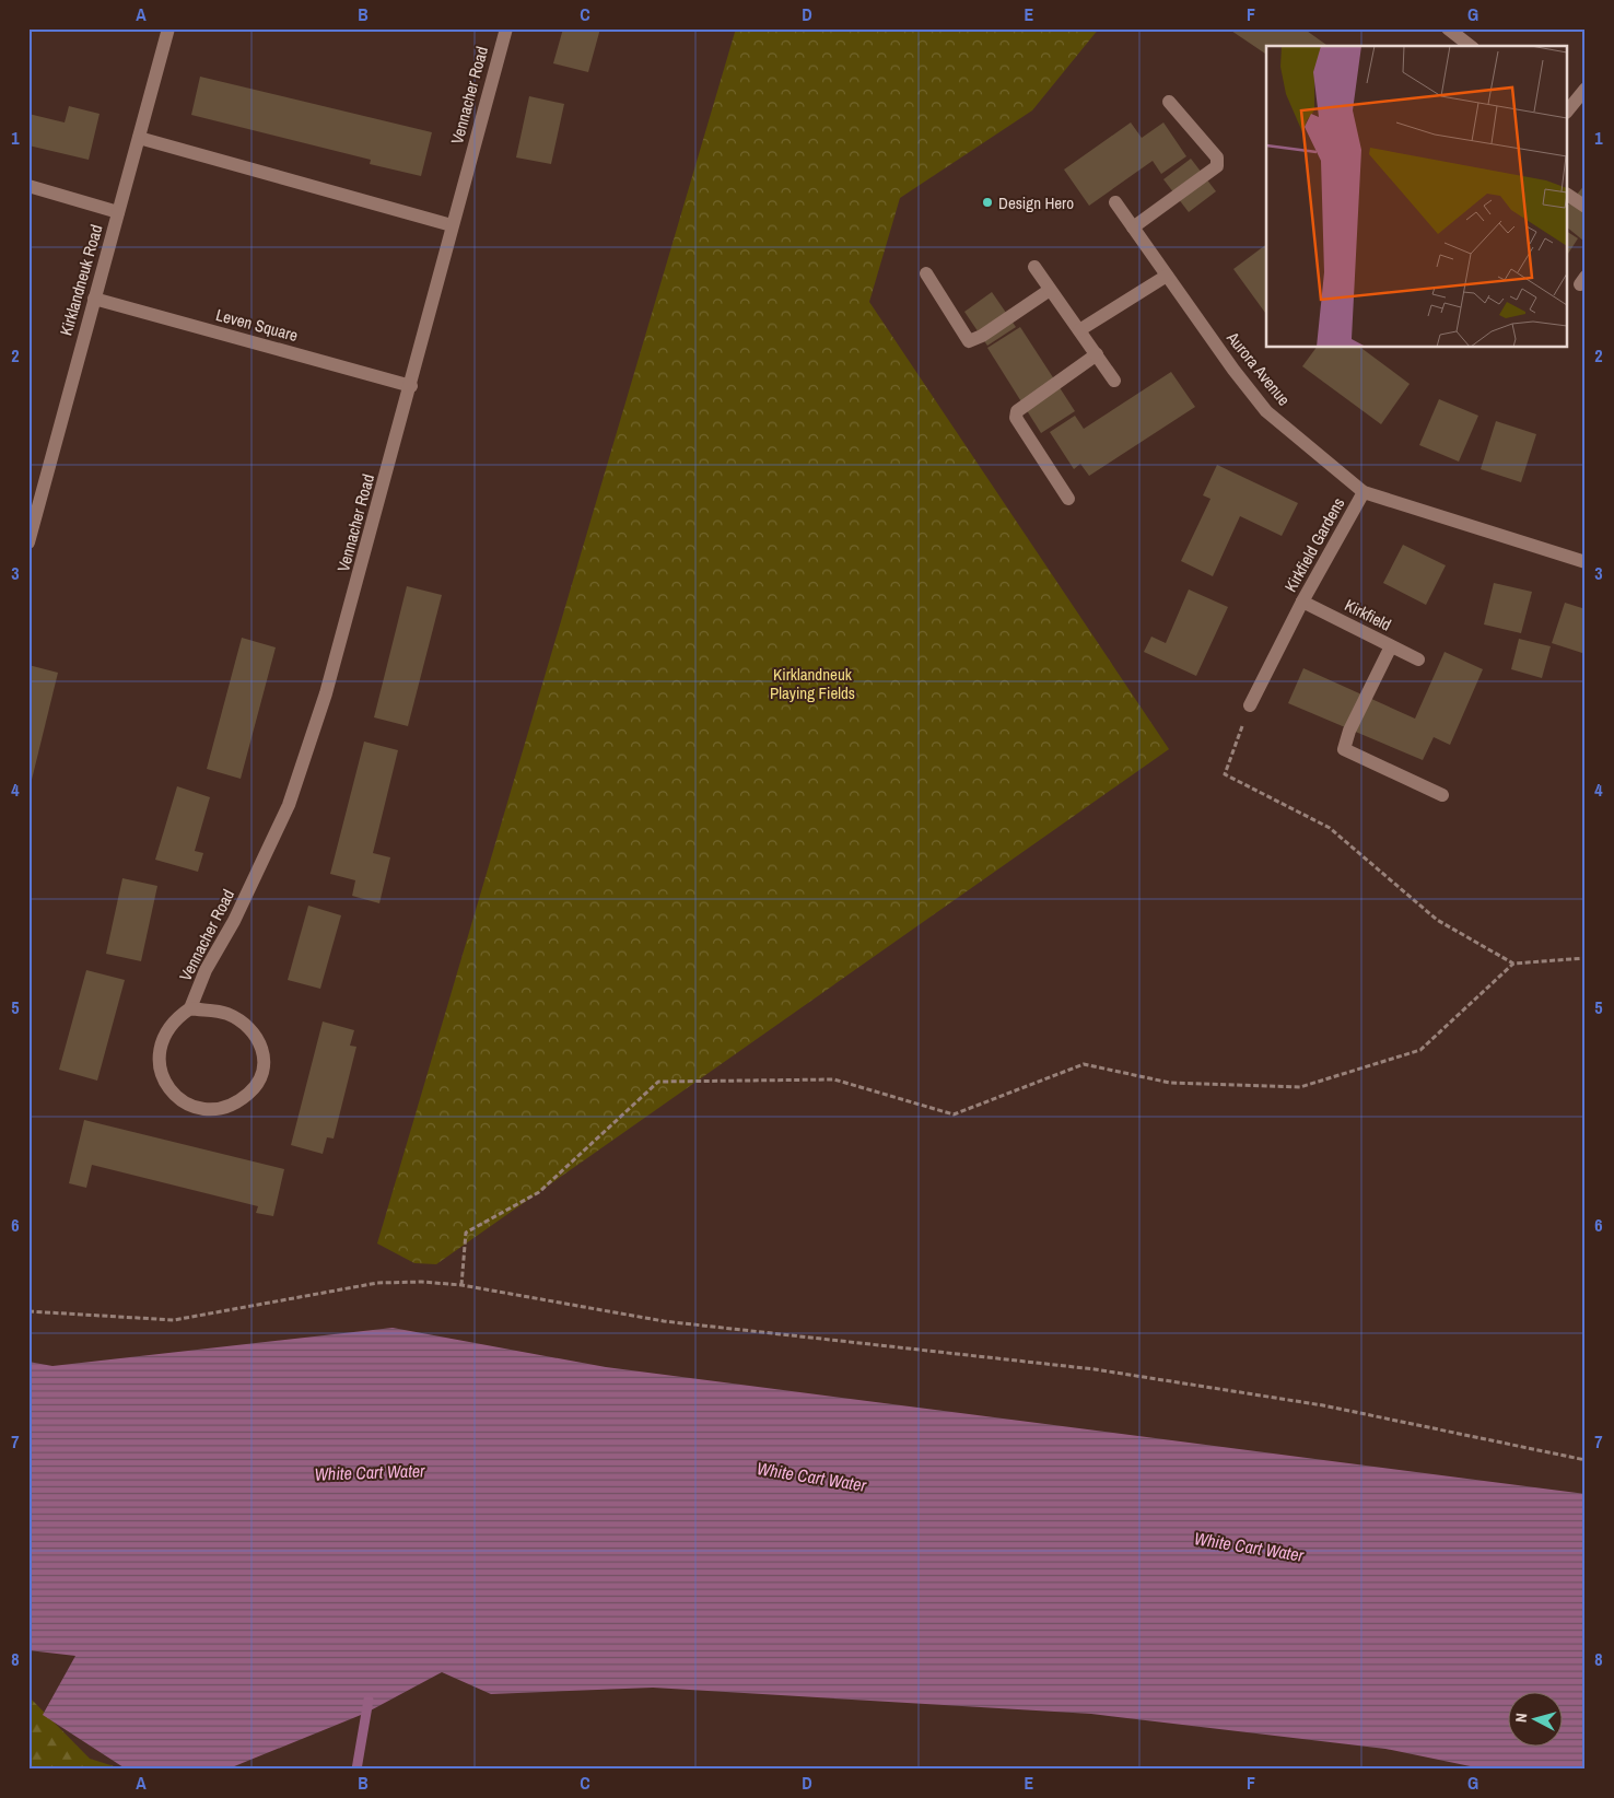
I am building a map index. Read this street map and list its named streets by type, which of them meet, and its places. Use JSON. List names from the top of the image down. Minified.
{"streets":{"street":["Vennacher Road","Kirklandneuk Road","Leven Square","Aurora Avenue","Kirkfield Gardens","Kirkfield"]},"crossings":[["Vennacher Road","Leven Square"],["Kirklandneuk Road","Leven Square"],["Aurora Avenue","Kirkfield Gardens"],["Kirkfield Gardens","Kirkfield"]],"water":["White Cart Water"],"parks":["Kirklandneuk Playing Fields"],"places":["Design Hero"],"north":"left","grid":{"columns":["A","B","C","D","E","F","G"],"rows":["1","2","3","4","5","6","7","8"]}}
